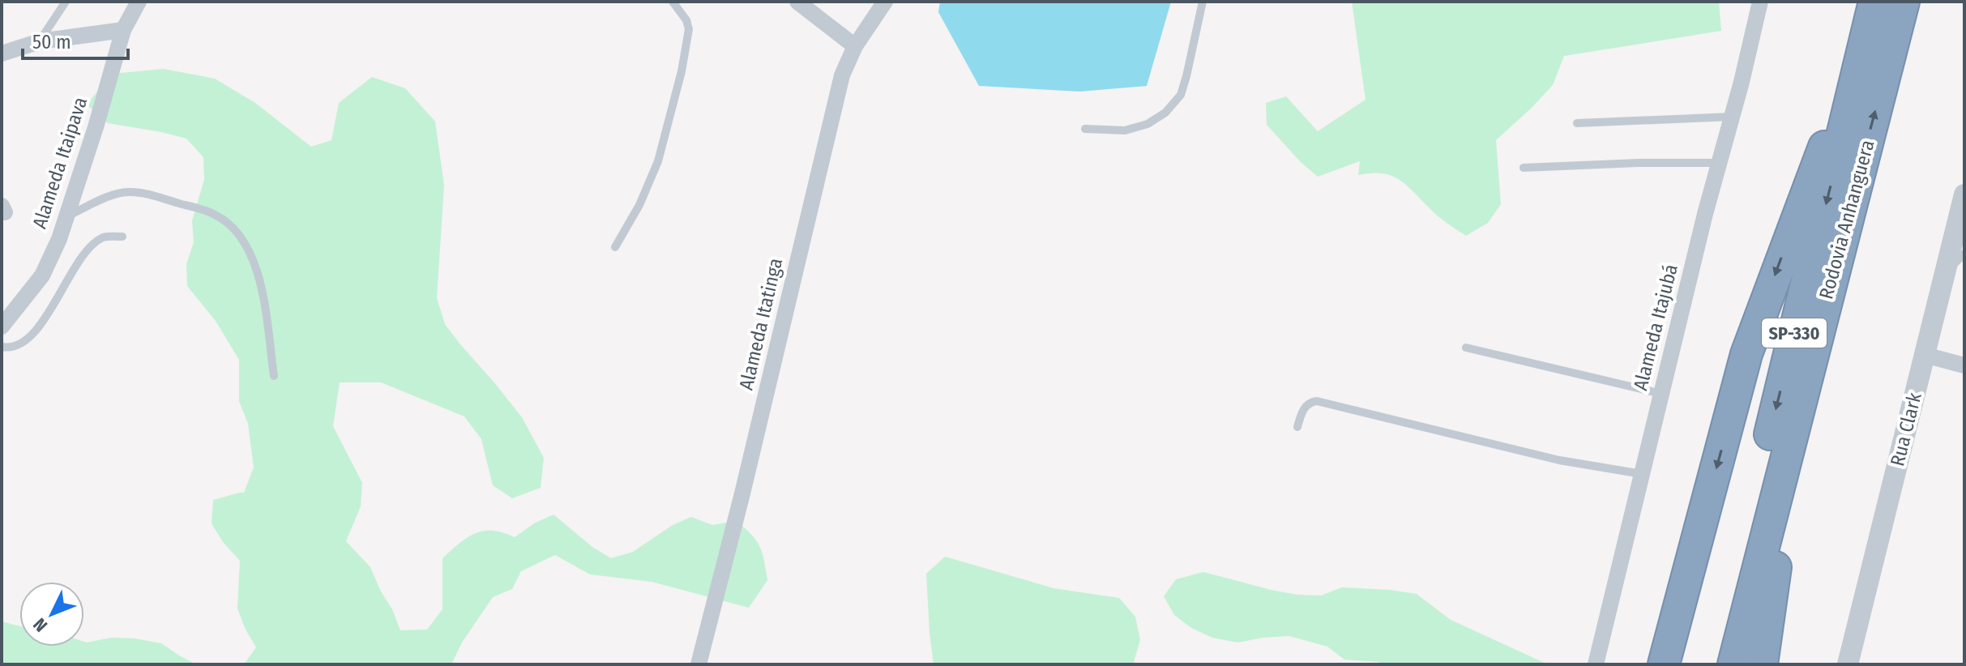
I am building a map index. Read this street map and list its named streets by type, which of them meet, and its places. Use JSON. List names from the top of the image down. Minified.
{"streets":{"highway":["Rodovia Anhanguera","SP-330"],"street":["Alameda Itaipava","Alameda Itatinga","Alameda Itajubá","Rua Clark"]},"scale_bar":"50 m","north":"bottom left"}
